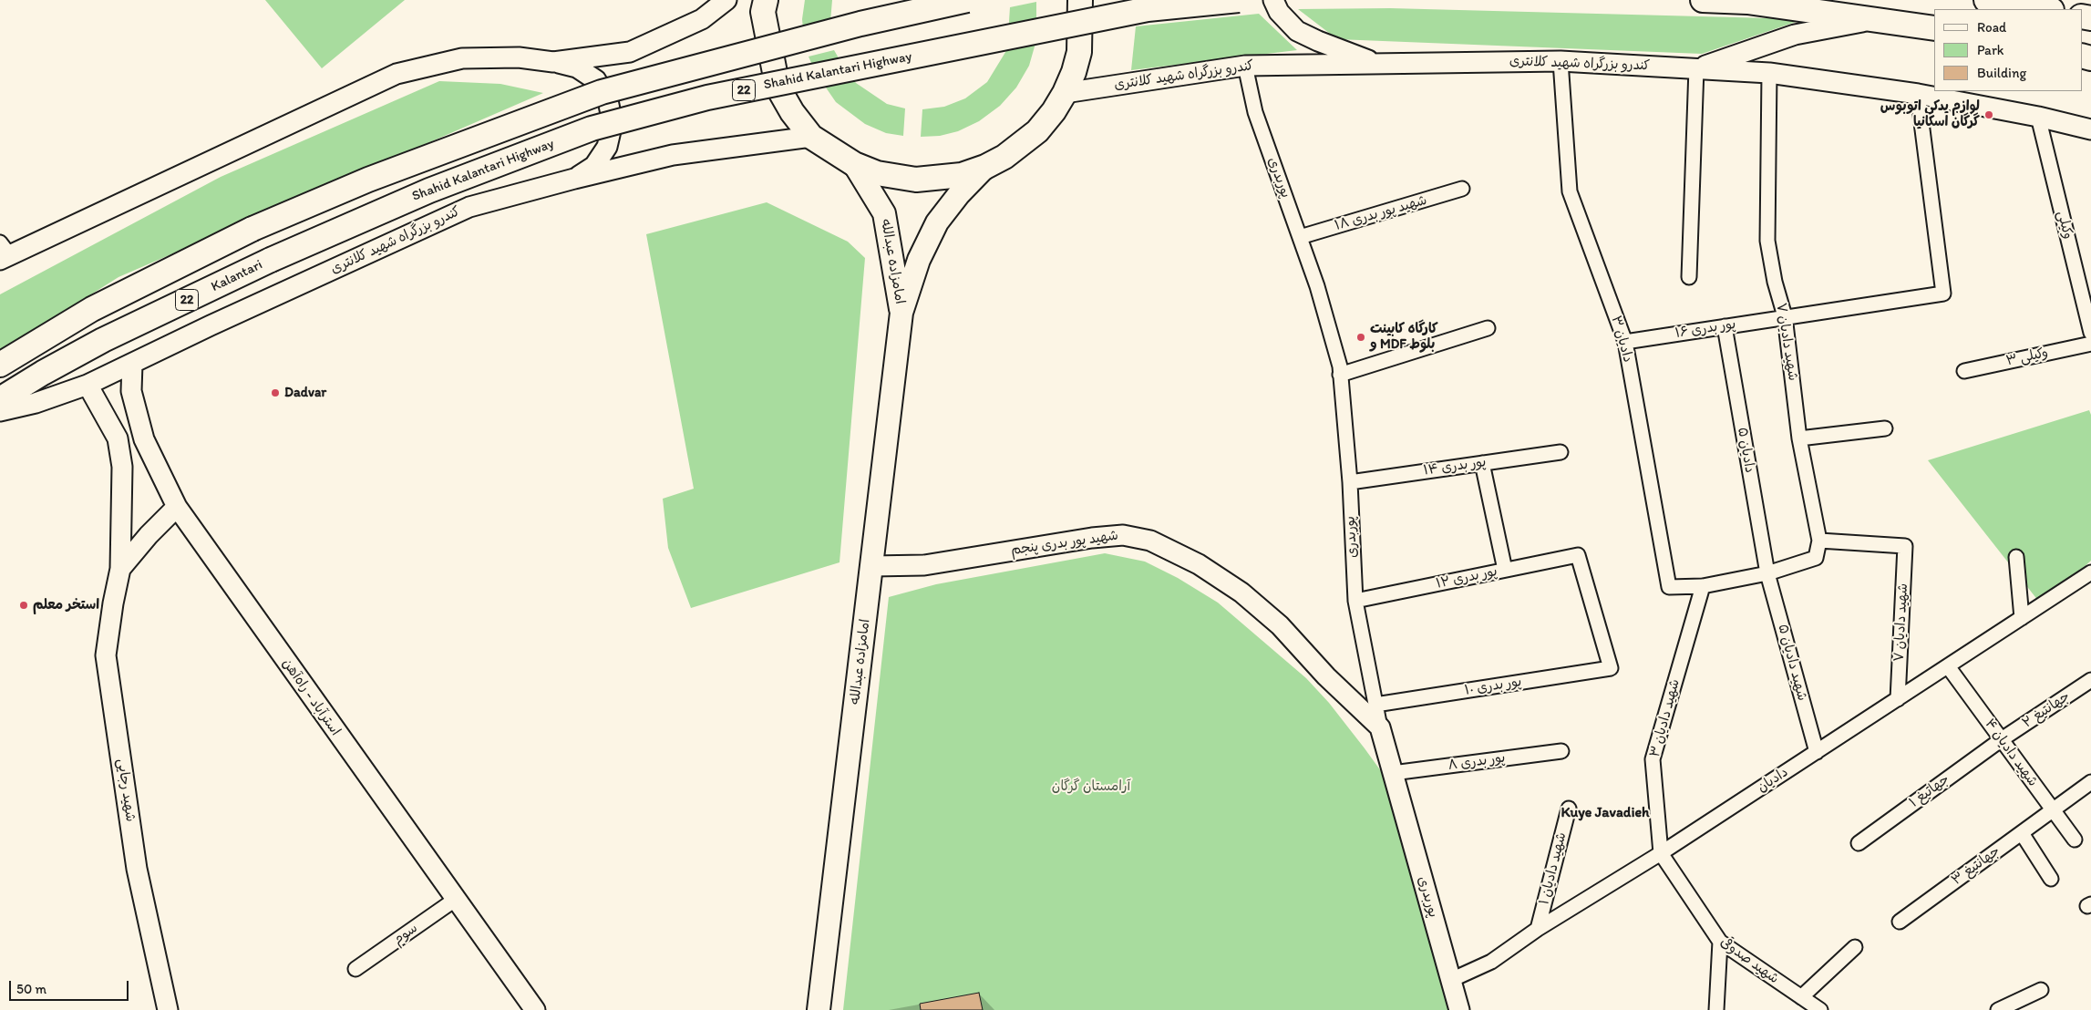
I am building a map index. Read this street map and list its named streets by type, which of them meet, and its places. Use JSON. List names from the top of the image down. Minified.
{"streets":{"highway":["Shahid Kalantari Highway","22","Kalantari"],"main road":["کندرو بزرگراه شهید کلانتری","پوربدری","امامزاده عبدالله","شهید پور بدری پنجم","استرآباد - راه‌آهن","شهید رجایی"],"street":["شهید پور بدری ۱۸","وکیلی","پور بدری ۱۶","دادیان ۳","شهید دادیان ۷","وکیلی ۳","دادیان ۵","پور بدری ۱۴","پور بدری ۱۲","۷ شهید دادیان","۵ شهید دادیان","پور بدری ۱۰","جهانتیغ ۲","۳ شهید دادیان","۴ شهید دادیان","پور بدری ۸","دادیان","جهاتیغ ۱","جهانتیغ ۳","۱ شهید دادیان","سوم","شهید صدوقی"]},"crossings":[["کندرو بزرگراه شهید کلانتری","22"],["کندرو بزرگراه شهید کلانتری","پوربدری"],["کندرو بزرگراه شهید کلانتری","وکیلی"],["کندرو بزرگراه شهید کلانتری","پور بدری ۱۶"],["کندرو بزرگراه شهید کلانتری","دادیان ۳"],["کندرو بزرگراه شهید کلانتری","شهید دادیان ۷"],["کندرو بزرگراه شهید کلانتری","استرآباد - راه‌آهن"],["کندرو بزرگراه شهید کلانتری","شهید رجایی"],["Shahid Kalantari Highway","Kalantari"],["22","امامزاده عبدالله"],["پوربدری","شهید پور بدری ۱۸"],["پوربدری","پور بدری ۱۴"],["پوربدری","شهید پور بدری پنجم"],["پوربدری","پور بدری ۱۲"],["پوربدری","پور بدری ۱۰"],["پوربدری","پور بدری ۸"],["پوربدری","دادیان"],["امامزاده عبدالله","شهید پور بدری پنجم"],["پور بدری ۱۶","دادیان ۳"],["پور بدری ۱۶","شهید دادیان ۷"],["پور بدری ۱۶","دادیان ۵"],["دادیان ۳","۳ شهید دادیان"],["شهید دادیان ۷","۷ شهید دادیان"],["دادیان ۵","۵ شهید دادیان"],["پور بدری ۱۲","پور بدری ۱۰"],["۷ شهید دادیان","دادیان"],["۵ شهید دادیان","دادیان"],["استرآباد - راه‌آهن","شهید رجایی"],["استرآباد - راه‌آهن","سوم"],["جهانتیغ ۲","۴ شهید دادیان"],["جهانتیغ ۲","جهاتیغ ۱"],["۳ شهید دادیان","دادیان"],["۳ شهید دادیان","شهید صدوقی"],["۴ شهید دادیان","دادیان"],["۴ شهید دادیان","جهاتیغ ۱"],["۴ شهید دادیان","جهانتیغ ۳"],["دادیان","۱ شهید دادیان"],["دادیان","شهید صدوقی"]],"districts":["Kuye Javadieh"],"parks":["آرامستان گرگان"],"places":["لوازم یدکی اتوبوس گرگان اسکانيا","کارگاه کابینت و MDF بلوط","Dadvar","استخر معلم"],"legend":["Road","Park","Building"],"scale_bar":"50 m"}
